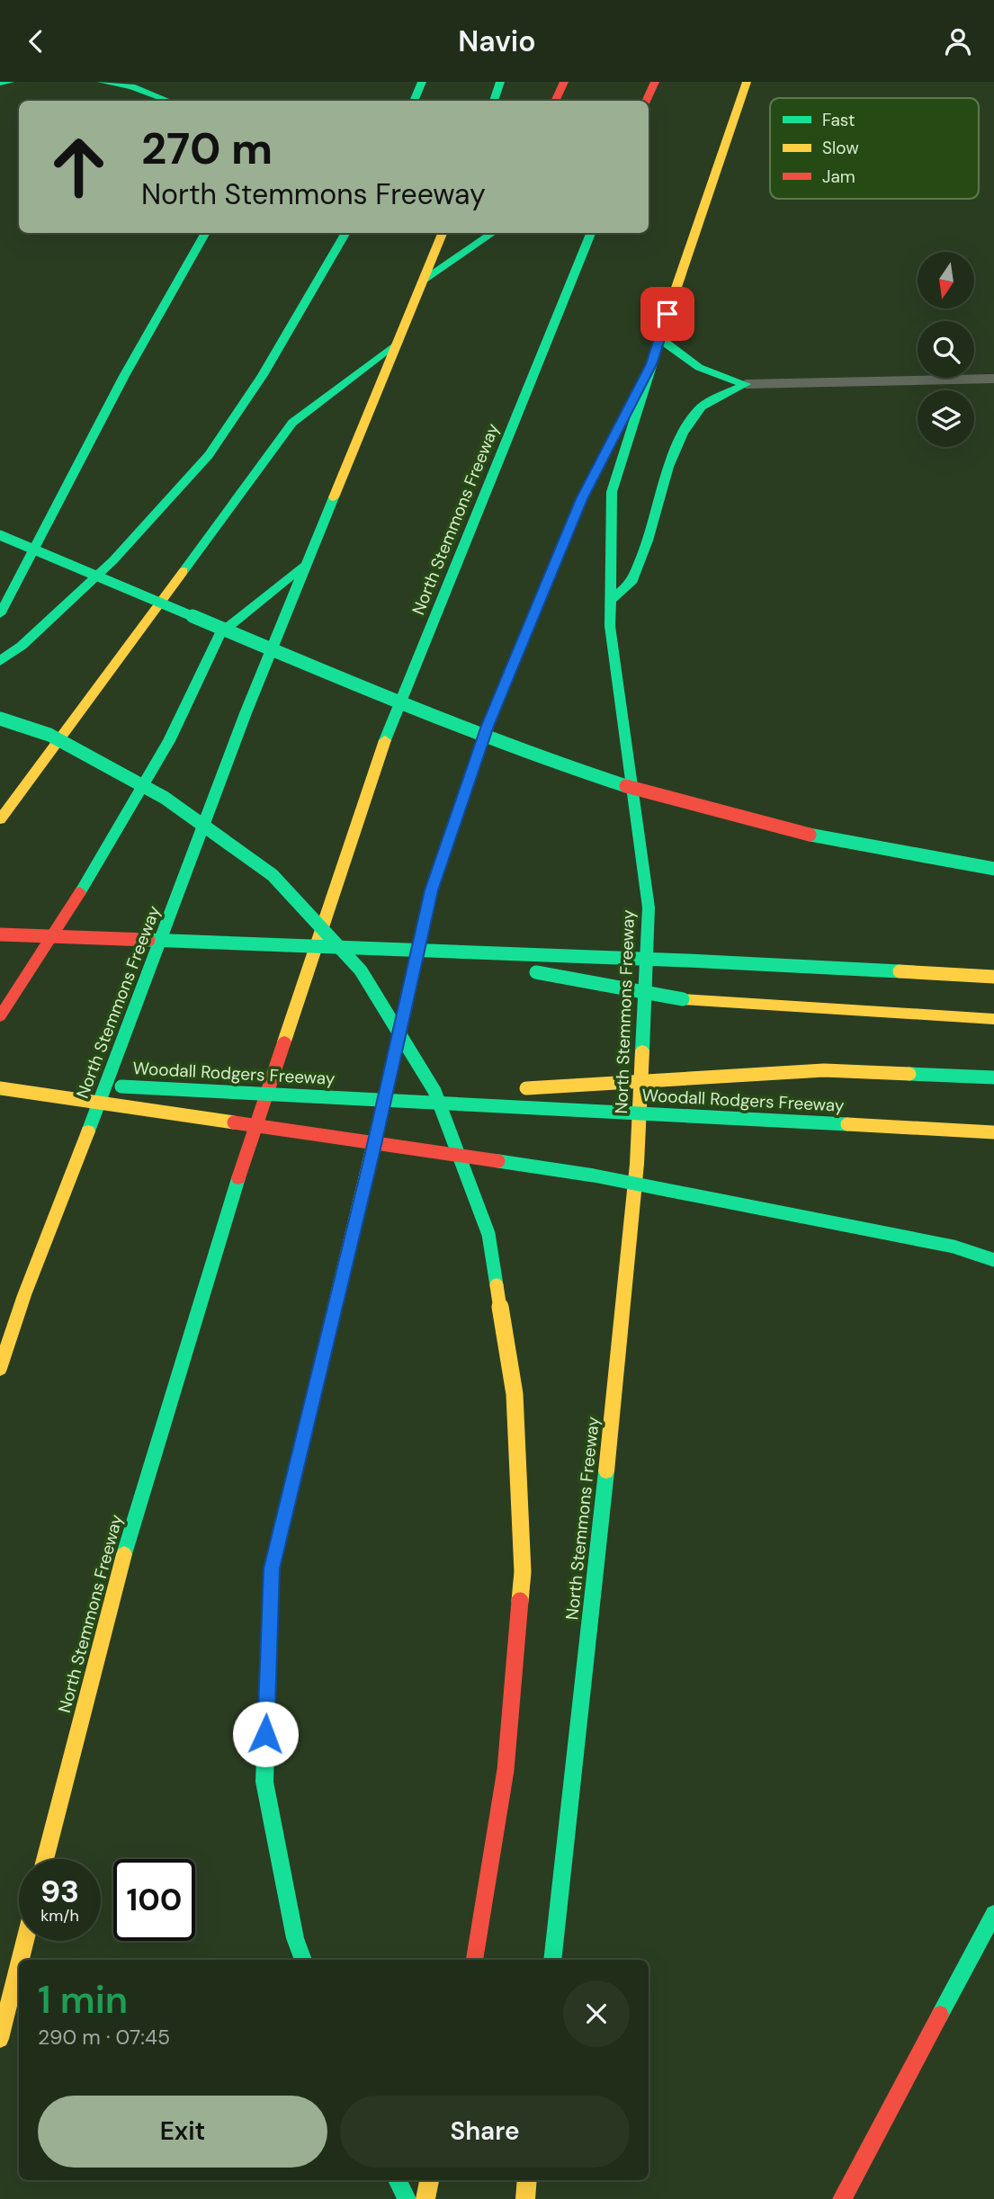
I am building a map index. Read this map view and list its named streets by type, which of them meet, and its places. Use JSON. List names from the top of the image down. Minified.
{"streets":{"main road":["North Stemmons Freeway","Woodall Rodgers Freeway"]},"legend":["Fast","Slow","Jam"],"north":"bottom","page":{"header":"Navio","turn":["270 m","North Stemmons Freeway"],"speed":"93 km/h","limit":"100","heading":["1 min","290 m · 07:45"],"buttons":["Exit","Share"]}}
